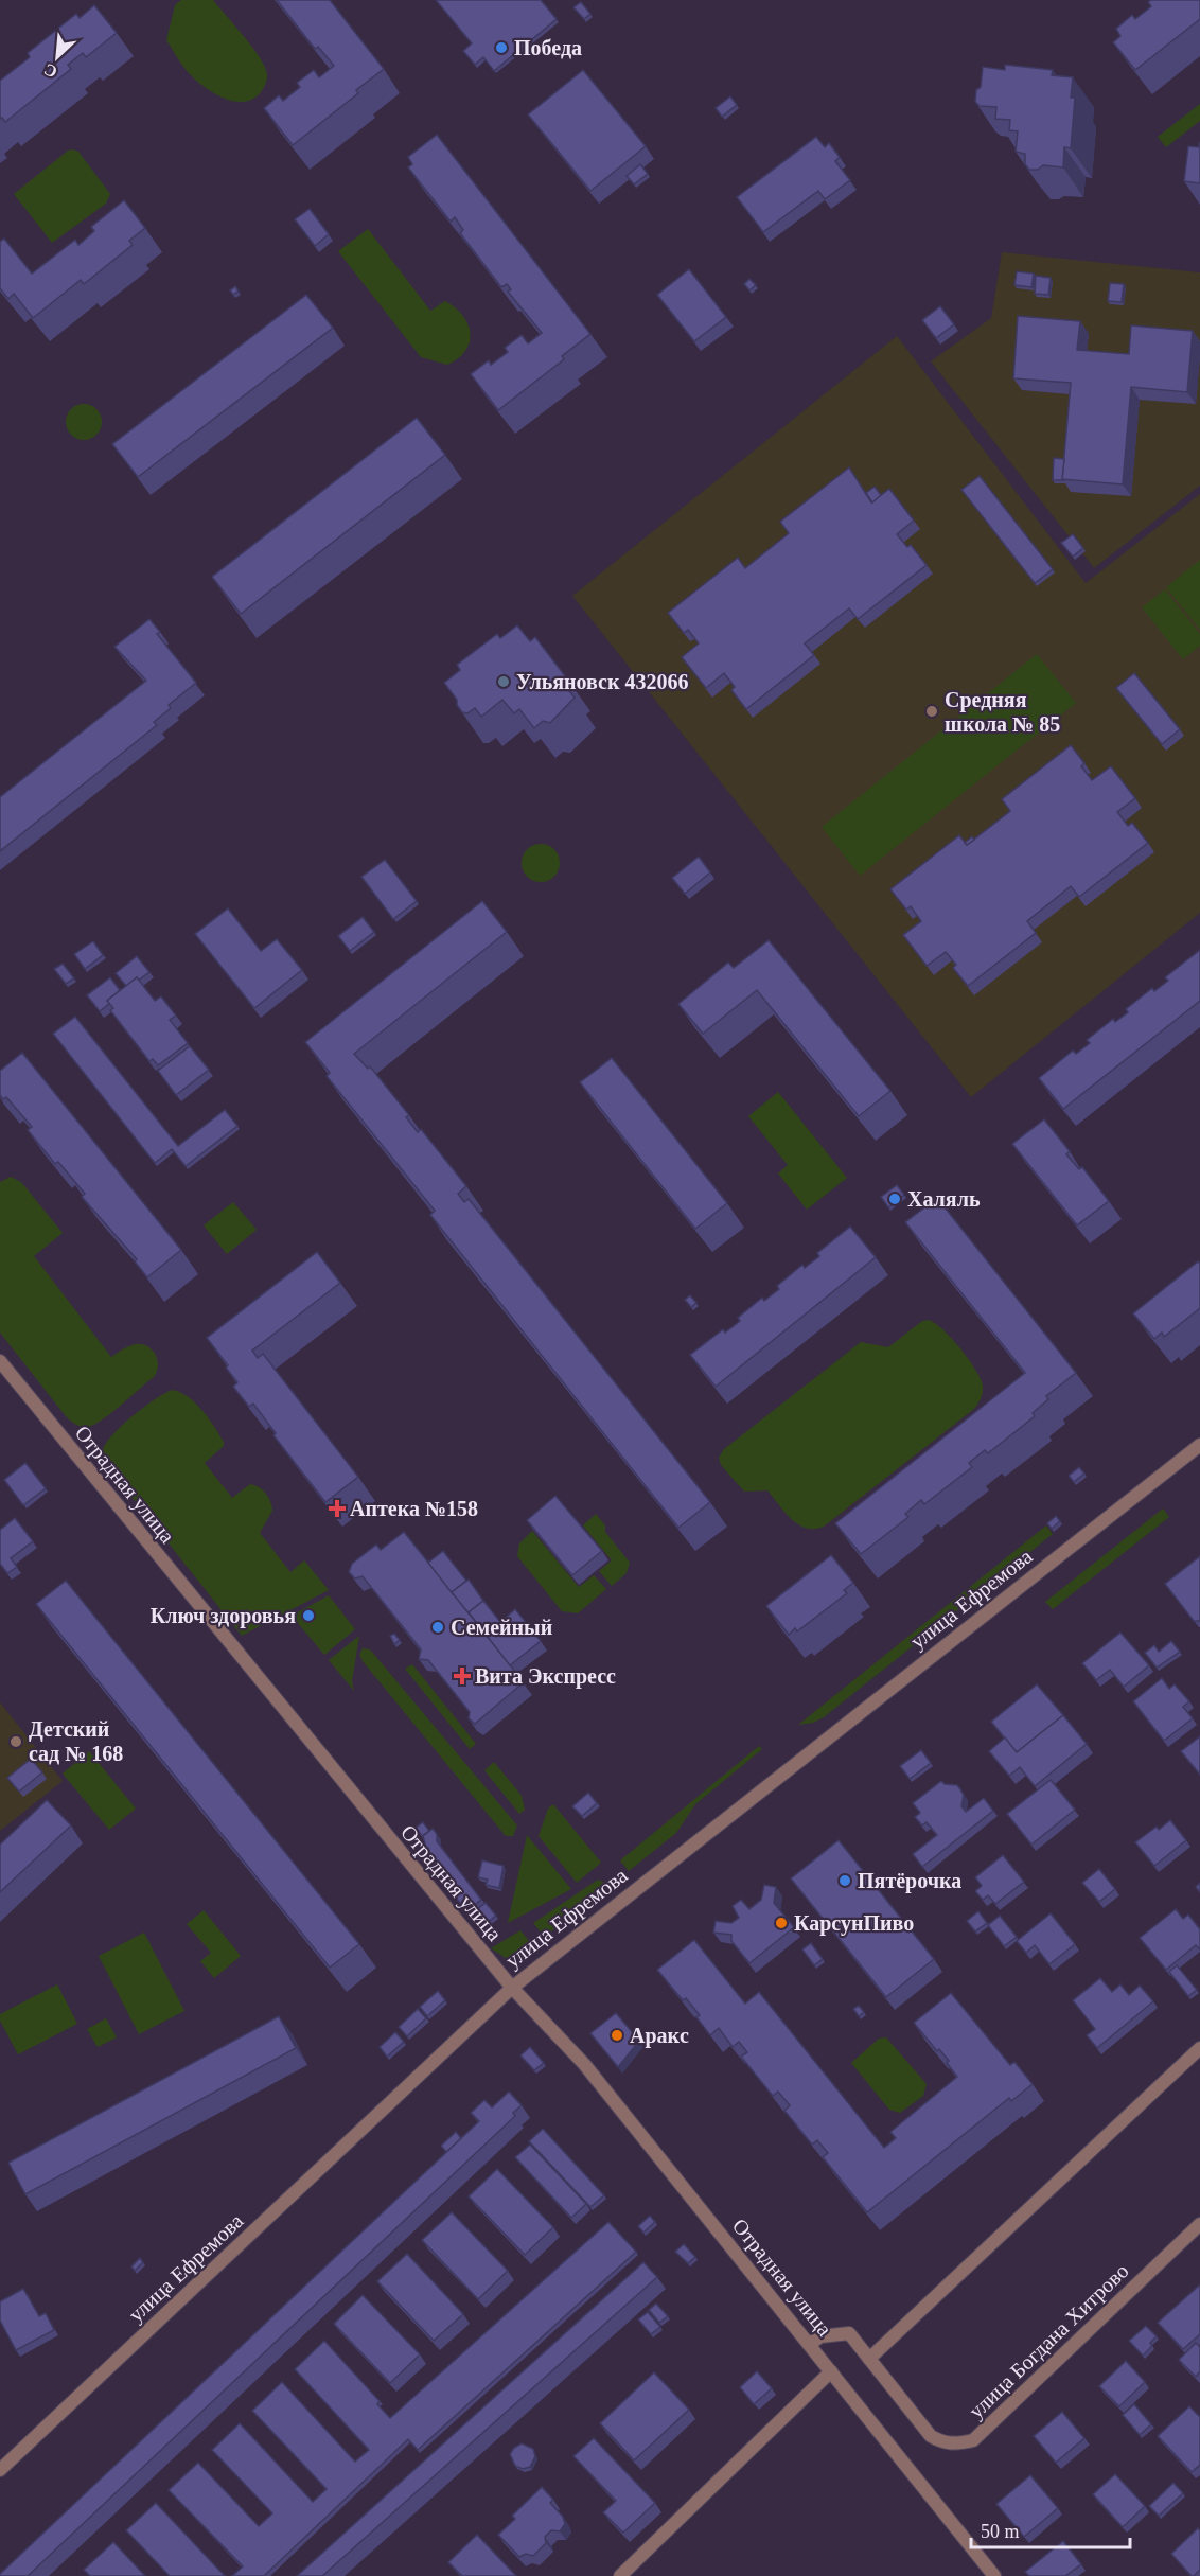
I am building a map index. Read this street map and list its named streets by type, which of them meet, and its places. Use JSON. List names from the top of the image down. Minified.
{"streets":{"street":["Отрадная улица","улица Ефремова","улица Богдана Хитрово"]},"crossings":[["Отрадная улица","улица Ефремова"],["Отрадная улица","улица Богдана Хитрово"]],"places":{"other":["Победа","Ульяновск 432066","Средняя школа № 85","Халяль","Ключ здоровья","Семейный","Детский сад № 168","Пятёрочка","КарсунПиво","Аракc"],"health":["Аптека №158","Вита Экспресс"]},"scale_bar":"50 m","north":"bottom left"}
